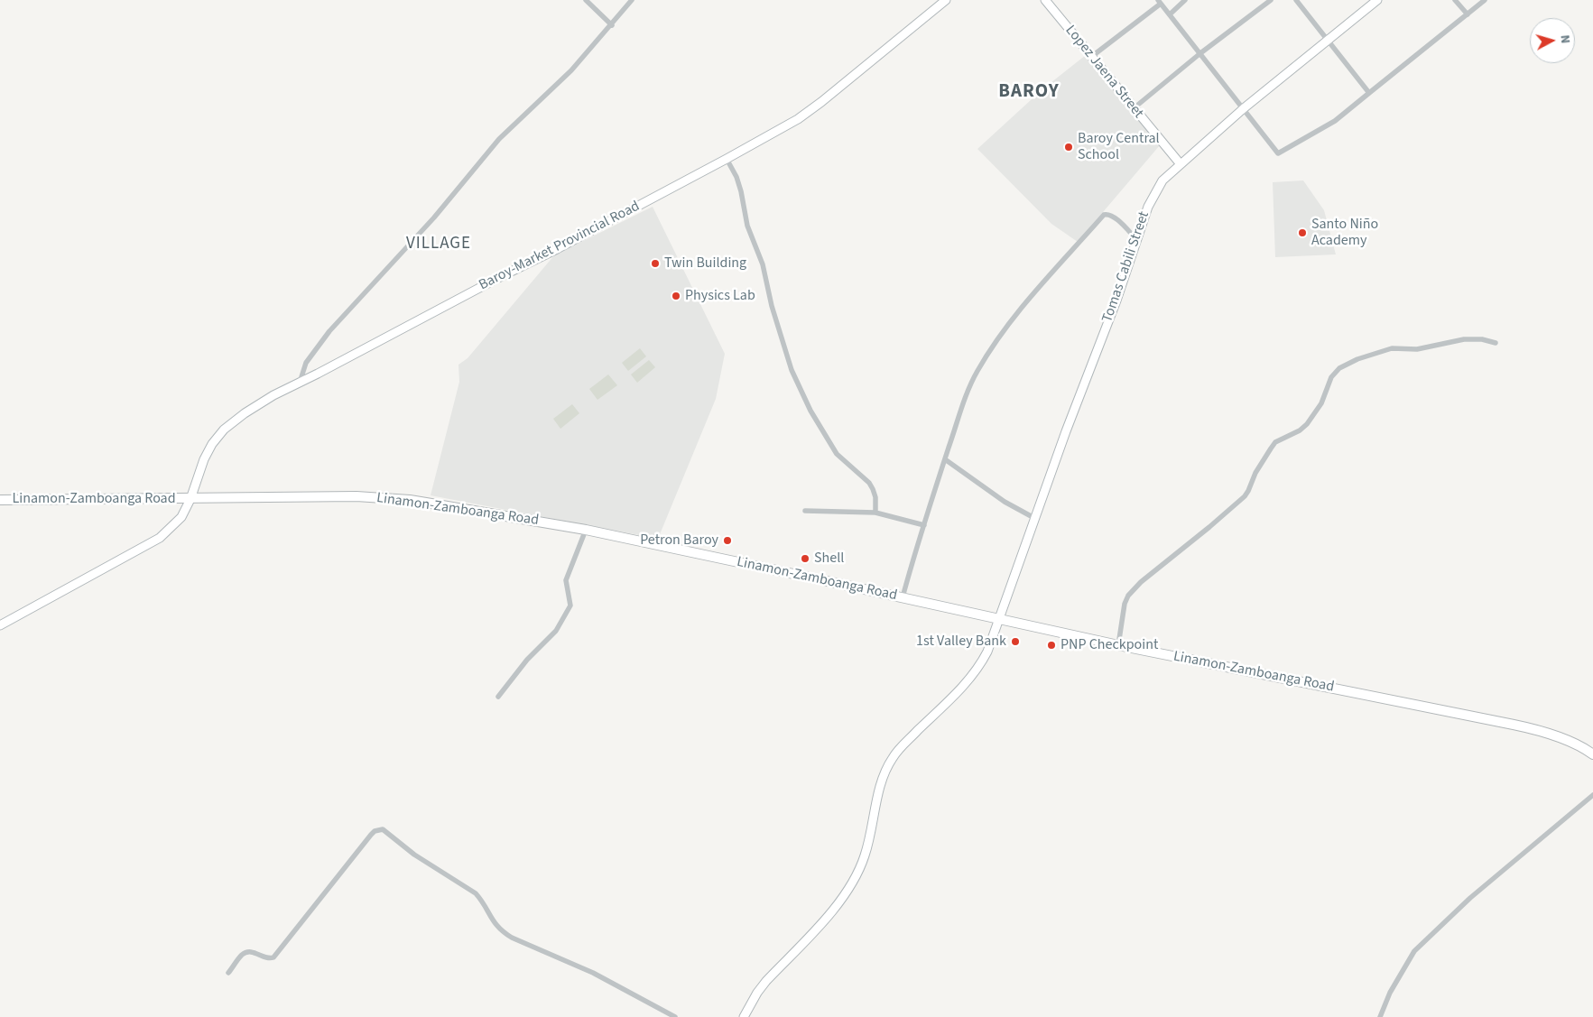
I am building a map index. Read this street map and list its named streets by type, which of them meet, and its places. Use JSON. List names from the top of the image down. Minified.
{"streets":{"highway":["Linamon-Zamboanga Road"],"street":["Lopez Jaena Street","Baroy-Market Provincial Road","Tomas Cabili Street"]},"crossings":[["Lopez Jaena Street","Tomas Cabili Street"],["Baroy-Market Provincial Road","Linamon-Zamboanga Road"],["Tomas Cabili Street","Linamon-Zamboanga Road"]],"districts":["BAROY","VILLAGE"],"places":["Baroy Central School","Santo Niño Academy","Twin Building","Physics Lab","Petron Baroy","Shell","1st Valley Bank","PNP Checkpoint"],"north":"right"}
